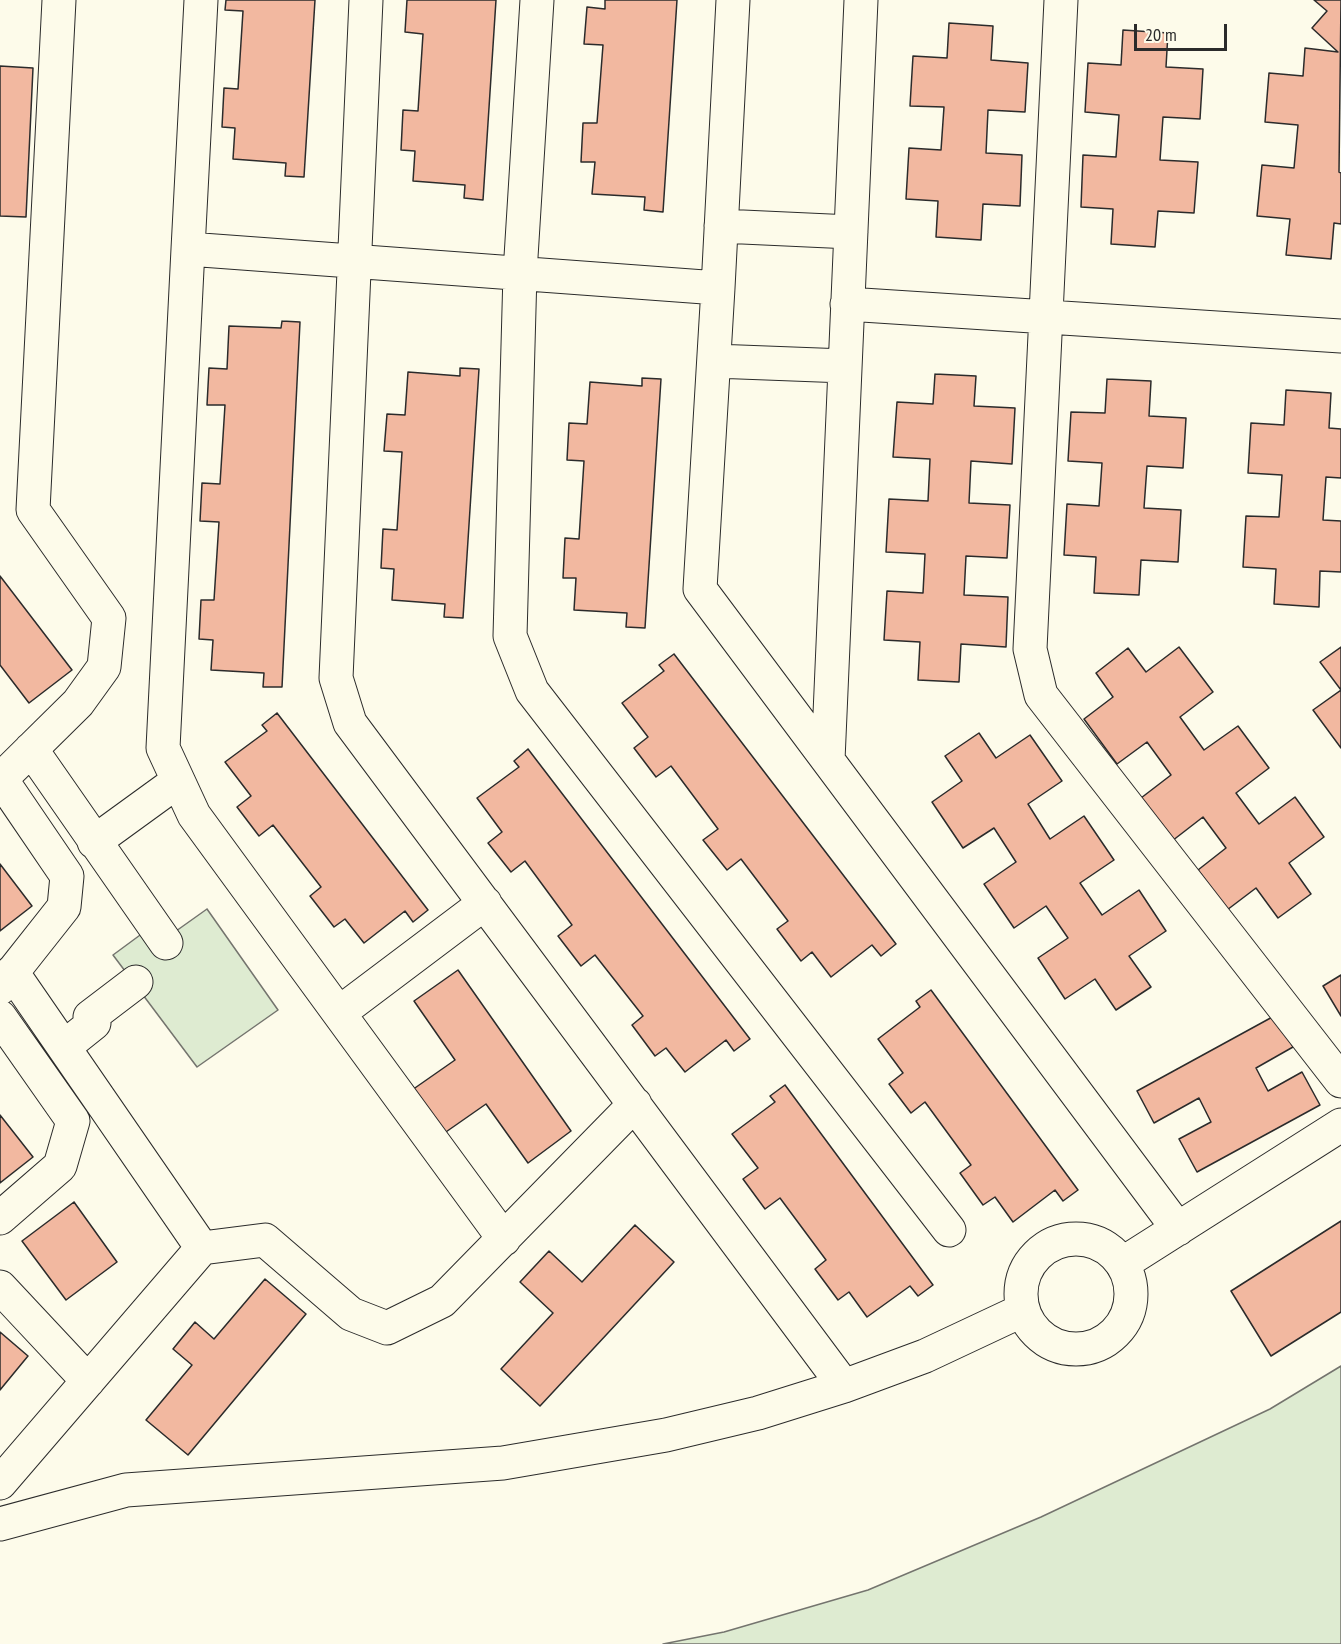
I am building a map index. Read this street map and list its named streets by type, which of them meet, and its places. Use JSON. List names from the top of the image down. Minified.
{"scale_bar":"20 m"}
